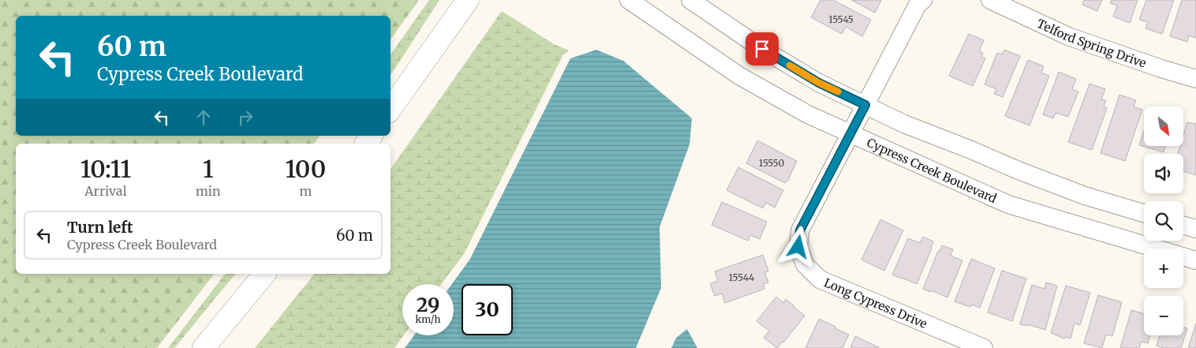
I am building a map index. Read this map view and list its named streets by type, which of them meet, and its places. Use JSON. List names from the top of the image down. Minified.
{"streets":{"street":["Telford Spring Drive","Cypress Creek Boulevard","Long Cypress Drive"]},"crossings":[["Cypress Creek Boulevard","Long Cypress Drive"]],"house_numbers":["15545","15550","15544"],"north":"bottom right","page":{"turn":["60 m","Cypress Creek Boulevard"],"map_buttons":["+","−"],"eta":["10:11","Arrival","1","min","100","m"],"list":[{"name":"Turn left","note":"Cypress Creek Boulevard","value":"60 m"}],"speed":"29 km/h","limit":"30"}}
